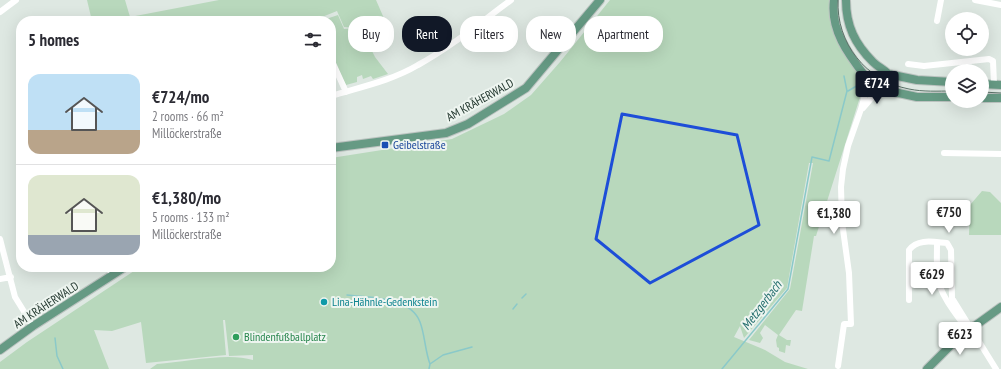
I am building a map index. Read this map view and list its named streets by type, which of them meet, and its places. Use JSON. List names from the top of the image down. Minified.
{"streets":{"main road":["AM KRÄHERWALD"]},"water":["Metzgerbach"],"places":{"transit":["Geibelstraße"],"other":["Lina-Hähnle-Gedenkstein","Blindenfußballplatz"]},"page":{"chip":["Buy","Rent","Filters","New","Apartment"],"heading":"5 homes","list":[{"name":"€724/mo","note":"2 rooms · 66 m² · Millöckerstraße"},{"name":"€1,380/mo","note":"5 rooms · 133 m² · Millöckerstraße"}],"price":["€724","€750","€1,380","€629","€623"]}}
